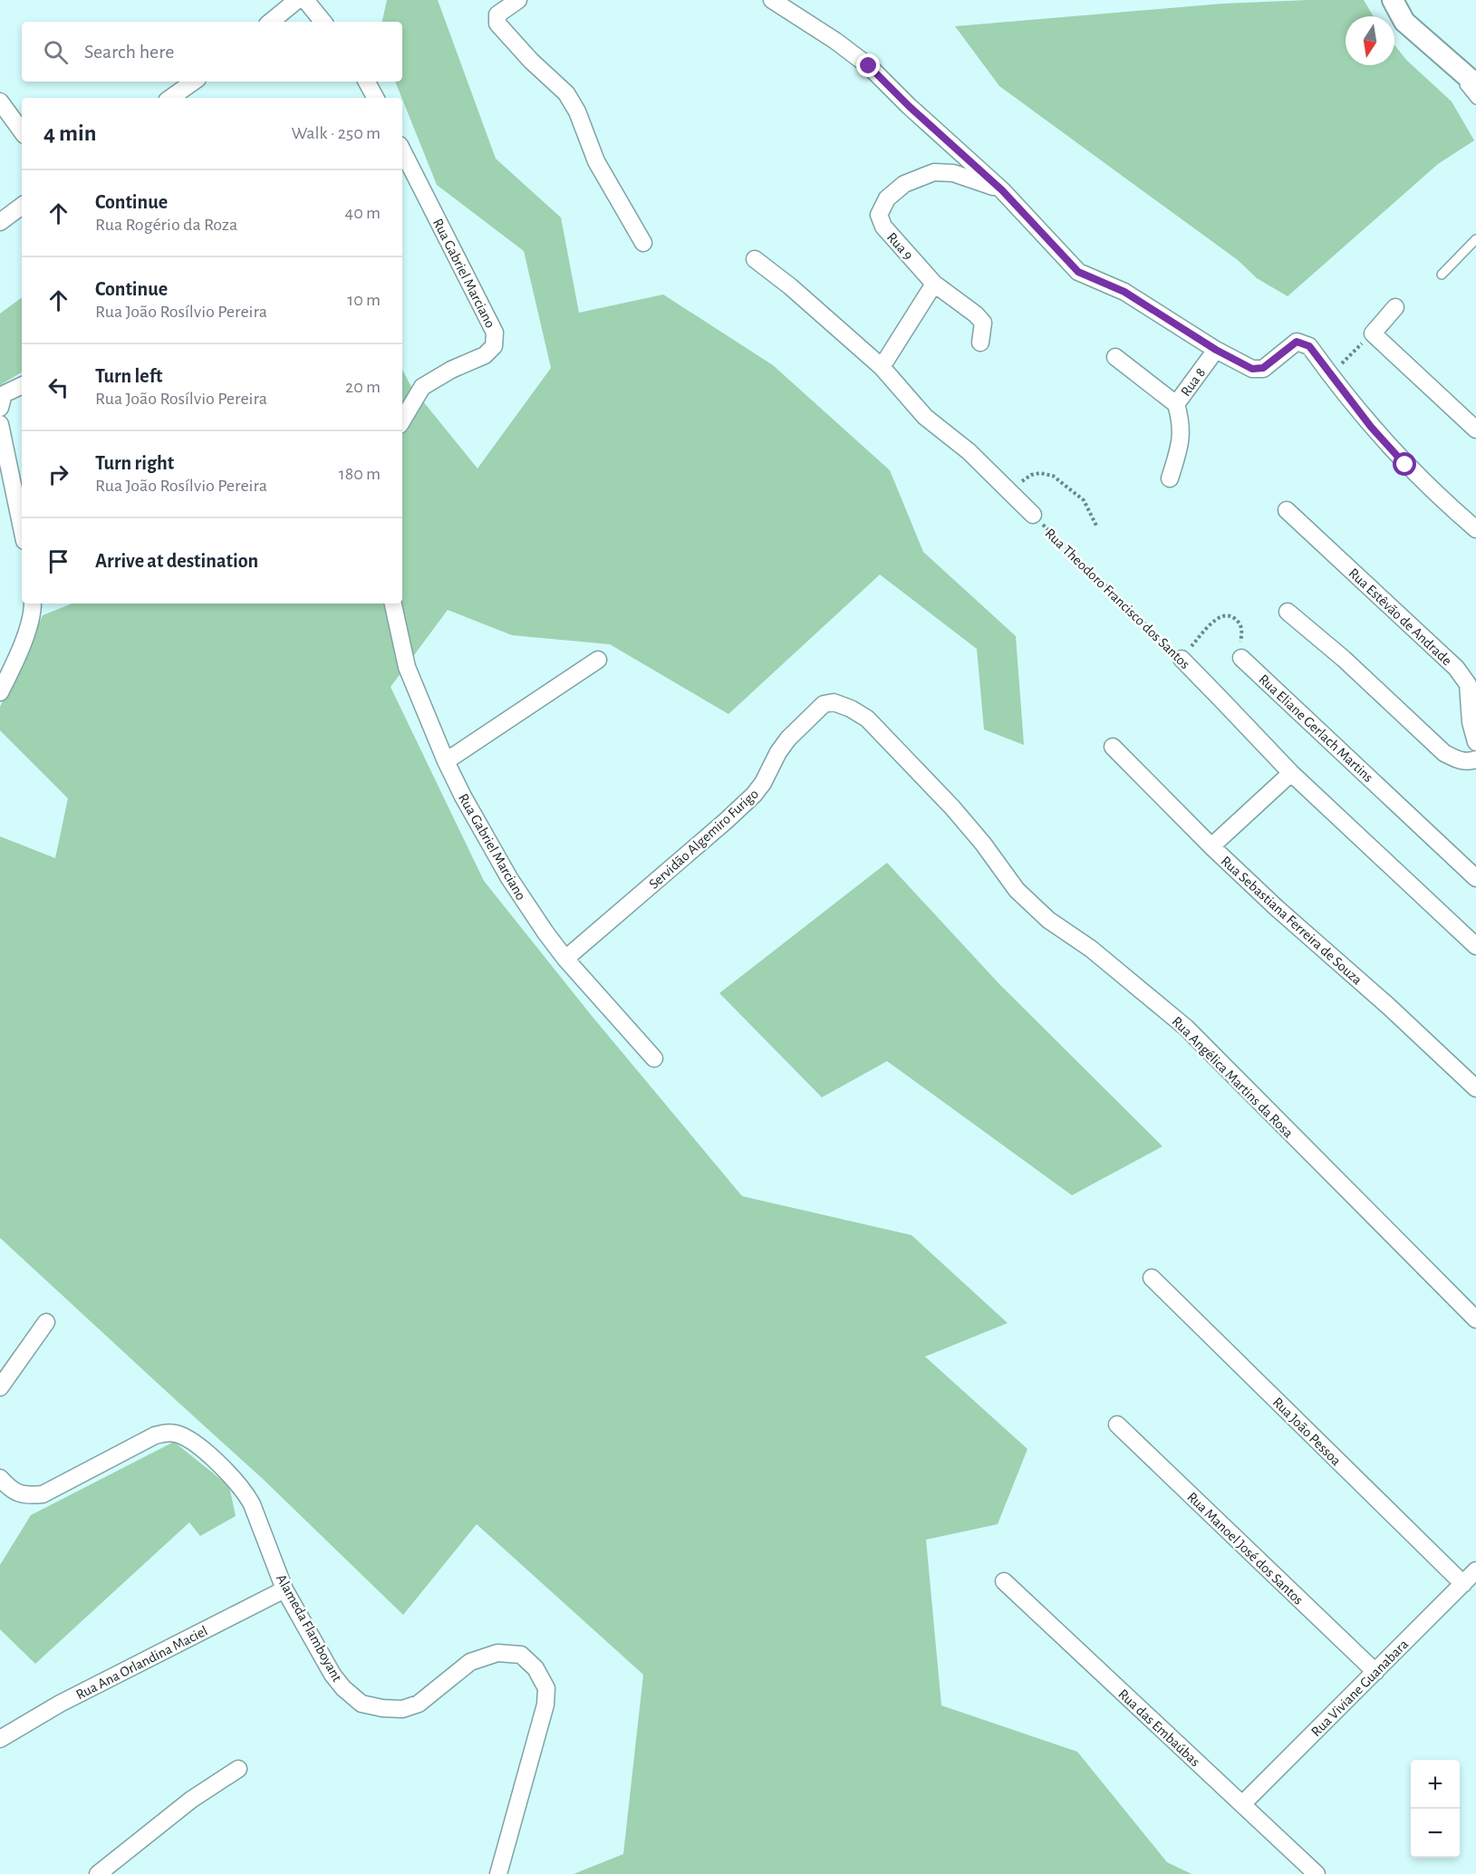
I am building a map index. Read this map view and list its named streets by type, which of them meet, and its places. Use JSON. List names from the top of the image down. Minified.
{"streets":{"street":["Rua 9","Rua Gabriel Marciano","Rua 8","Rua Theodoro Francisco dos Santos","Rua Estêvão de Andrade","Rua Eliane Gerlach Martins","Servidão Algemiro Furigo","Rua Sebastiana Ferreira de Souza","Rua Angélica Martins da Rosa","Rua João Pessoa","Rua Manoel José dos Santos","Alameda Flamboyant","Rua Ana Orlandina Maciel","Rua Viviane Guanabara","Rua das Embaúbas"]},"crossings":[["Rua Gabriel Marciano","Servidão Algemiro Furigo"],["Servidão Algemiro Furigo","Rua Angélica Martins da Rosa"],["Rua João Pessoa","Rua Viviane Guanabara"],["Rua Manoel José dos Santos","Rua Viviane Guanabara"],["Alameda Flamboyant","Rua Ana Orlandina Maciel"],["Rua Viviane Guanabara","Rua das Embaúbas"]],"north":"bottom","page":{"search":"Search here","heading":["4 min","Walk · 250 m"],"list":[["Continue","Rua Rogério da Roza","40 m"],["Continue","Rua João Rosílvio Pereira","10 m"],["Turn left","Rua João Rosílvio Pereira","20 m"],["Turn right","Rua João Rosílvio Pereira","180 m"],"Arrive at destination"],"map_buttons":["+","−"]}}
